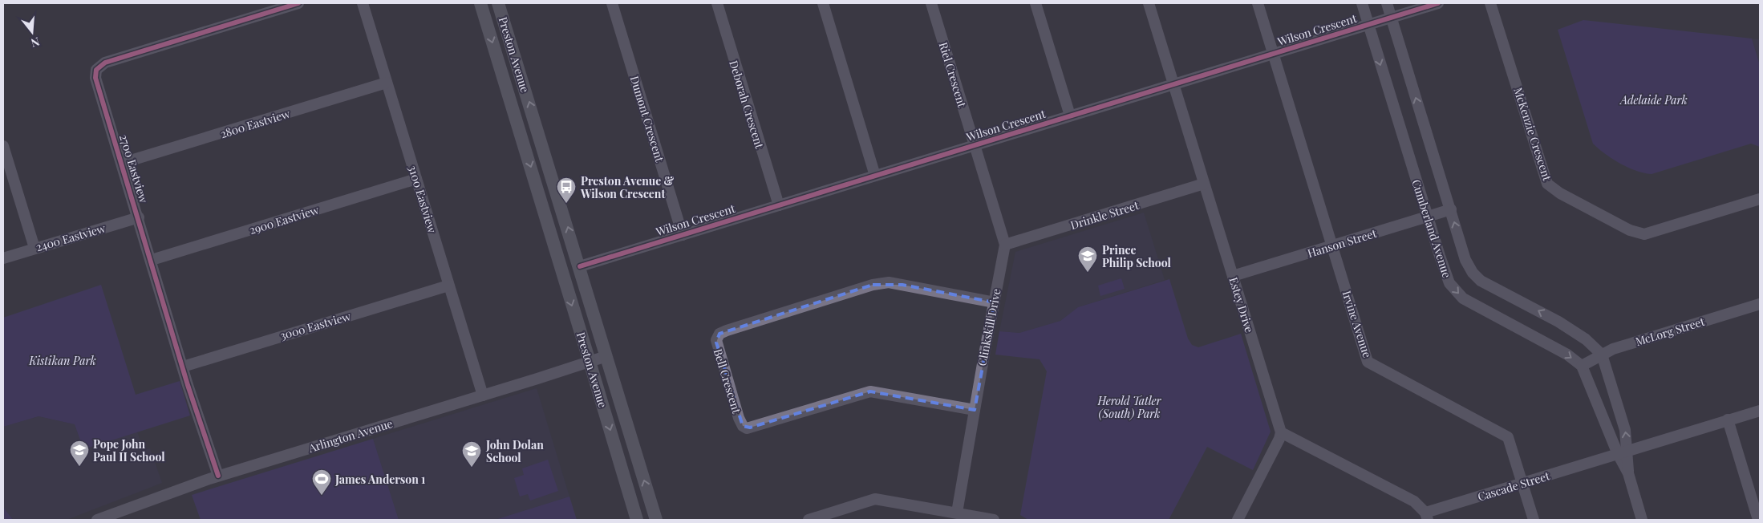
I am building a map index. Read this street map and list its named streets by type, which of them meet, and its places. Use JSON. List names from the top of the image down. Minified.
{"streets":{"main road":["Preston Avenue"],"street":["Wilson Crescent","Riel Crescent","Deborah Crescent","Dumont Crescent","2800 Eastview","McKenzie Crescent","2700 Eastview","3100 Eastview","Drinkle Street","2900 Eastview","Cumberland Avenue","2400 Eastview","Hanson Street","Estey Drive","Irvine Avenue","3000 Eastview","Clinkskill Drive","McLorg Street","Bell Crescent","Arlington Avenue","Cascade Street"]},"crossings":[["Wilson Crescent","Preston Avenue"],["Wilson Crescent","Riel Crescent"],["Wilson Crescent","Deborah Crescent"],["Wilson Crescent","Dumont Crescent"],["Wilson Crescent","Cumberland Avenue"],["Wilson Crescent","Estey Drive"],["Wilson Crescent","Irvine Avenue"],["Wilson Crescent","Clinkskill Drive"],["Preston Avenue","Arlington Avenue"],["Riel Crescent","Clinkskill Drive"],["2800 Eastview","2700 Eastview"],["2800 Eastview","3100 Eastview"],["2700 Eastview","2900 Eastview"],["2700 Eastview","2400 Eastview"],["2700 Eastview","3000 Eastview"],["2700 Eastview","Arlington Avenue"],["3100 Eastview","2900 Eastview"],["3100 Eastview","3000 Eastview"],["3100 Eastview","Arlington Avenue"],["Drinkle Street","Estey Drive"],["Drinkle Street","Clinkskill Drive"],["Cumberland Avenue","Hanson Street"],["Cumberland Avenue","McLorg Street"],["Cumberland Avenue","Cascade Street"],["Hanson Street","Estey Drive"],["Hanson Street","Irvine Avenue"],["Estey Drive","Cascade Street"],["Irvine Avenue","Cascade Street"],["Clinkskill Drive","Bell Crescent"]],"parks":["Adelaide Park","Kistikan Park","Herold Tatler (South) Park"],"places":{"bus stop":["Preston Avenue & Wilson Crescent"],"school or university":["Prince Philip School","Pope John Paul II School","John Dolan School"],"sports":["James Anderson 1"]},"north":"bottom"}
